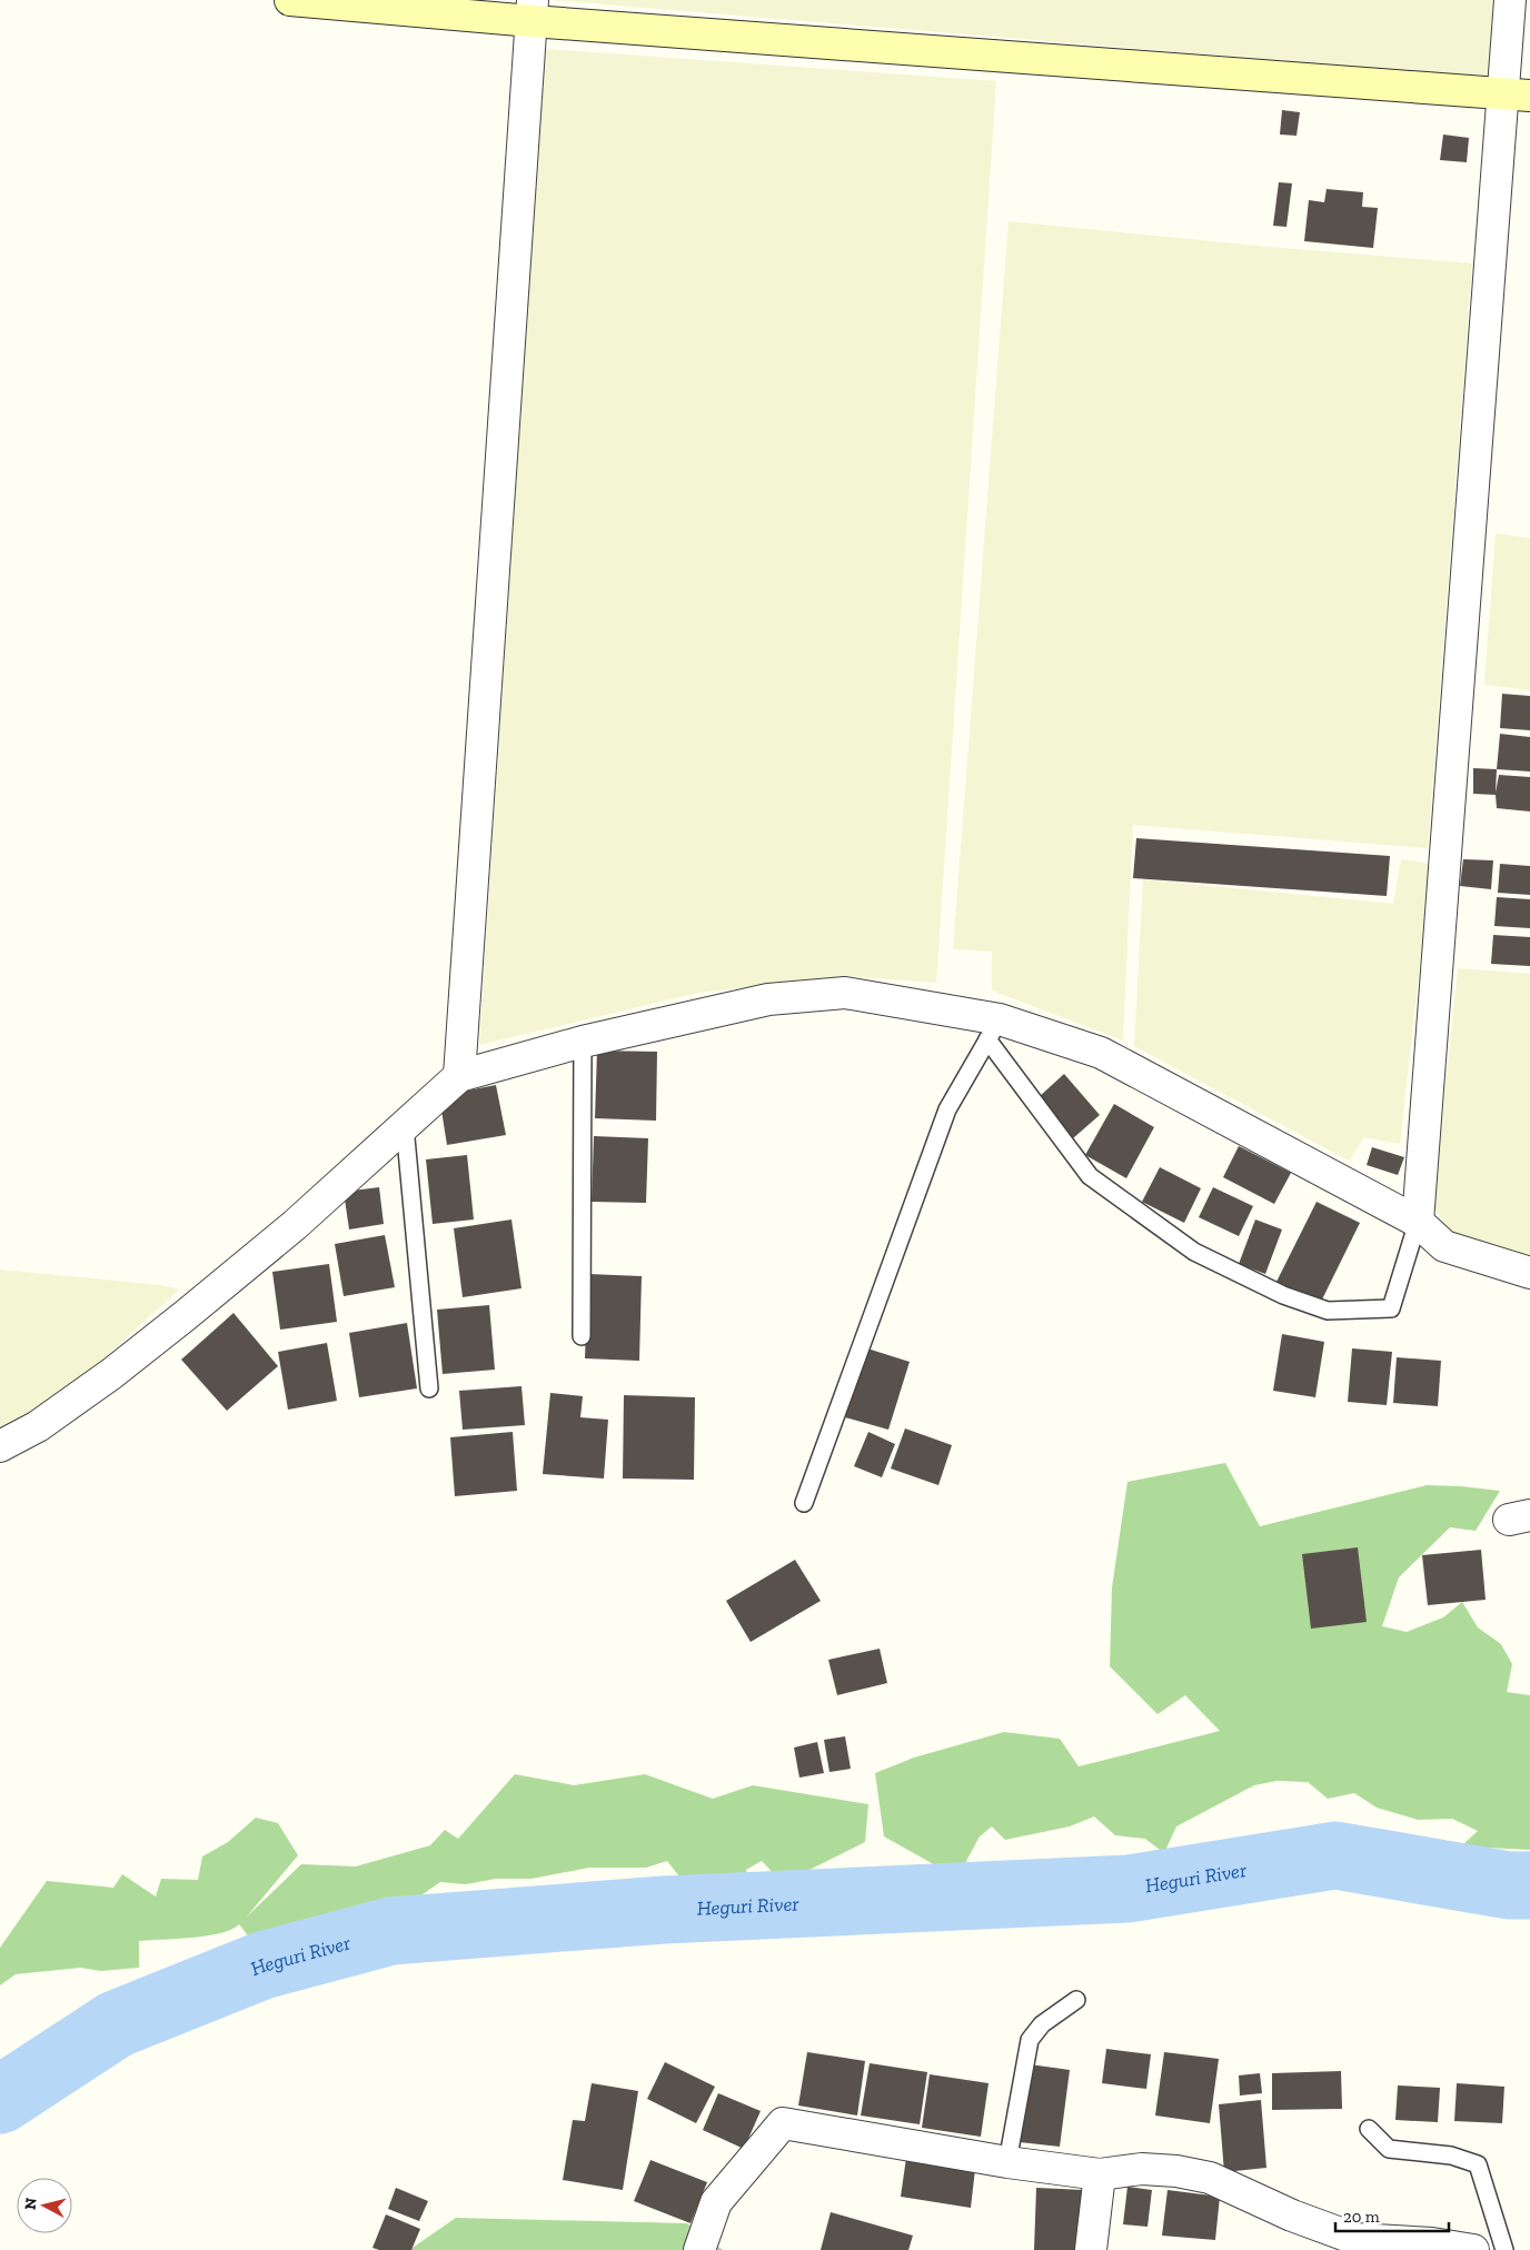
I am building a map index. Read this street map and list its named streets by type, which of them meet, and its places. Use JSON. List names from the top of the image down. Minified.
{"water":["Heguri River"],"scale_bar":"20 m","north":"left"}
